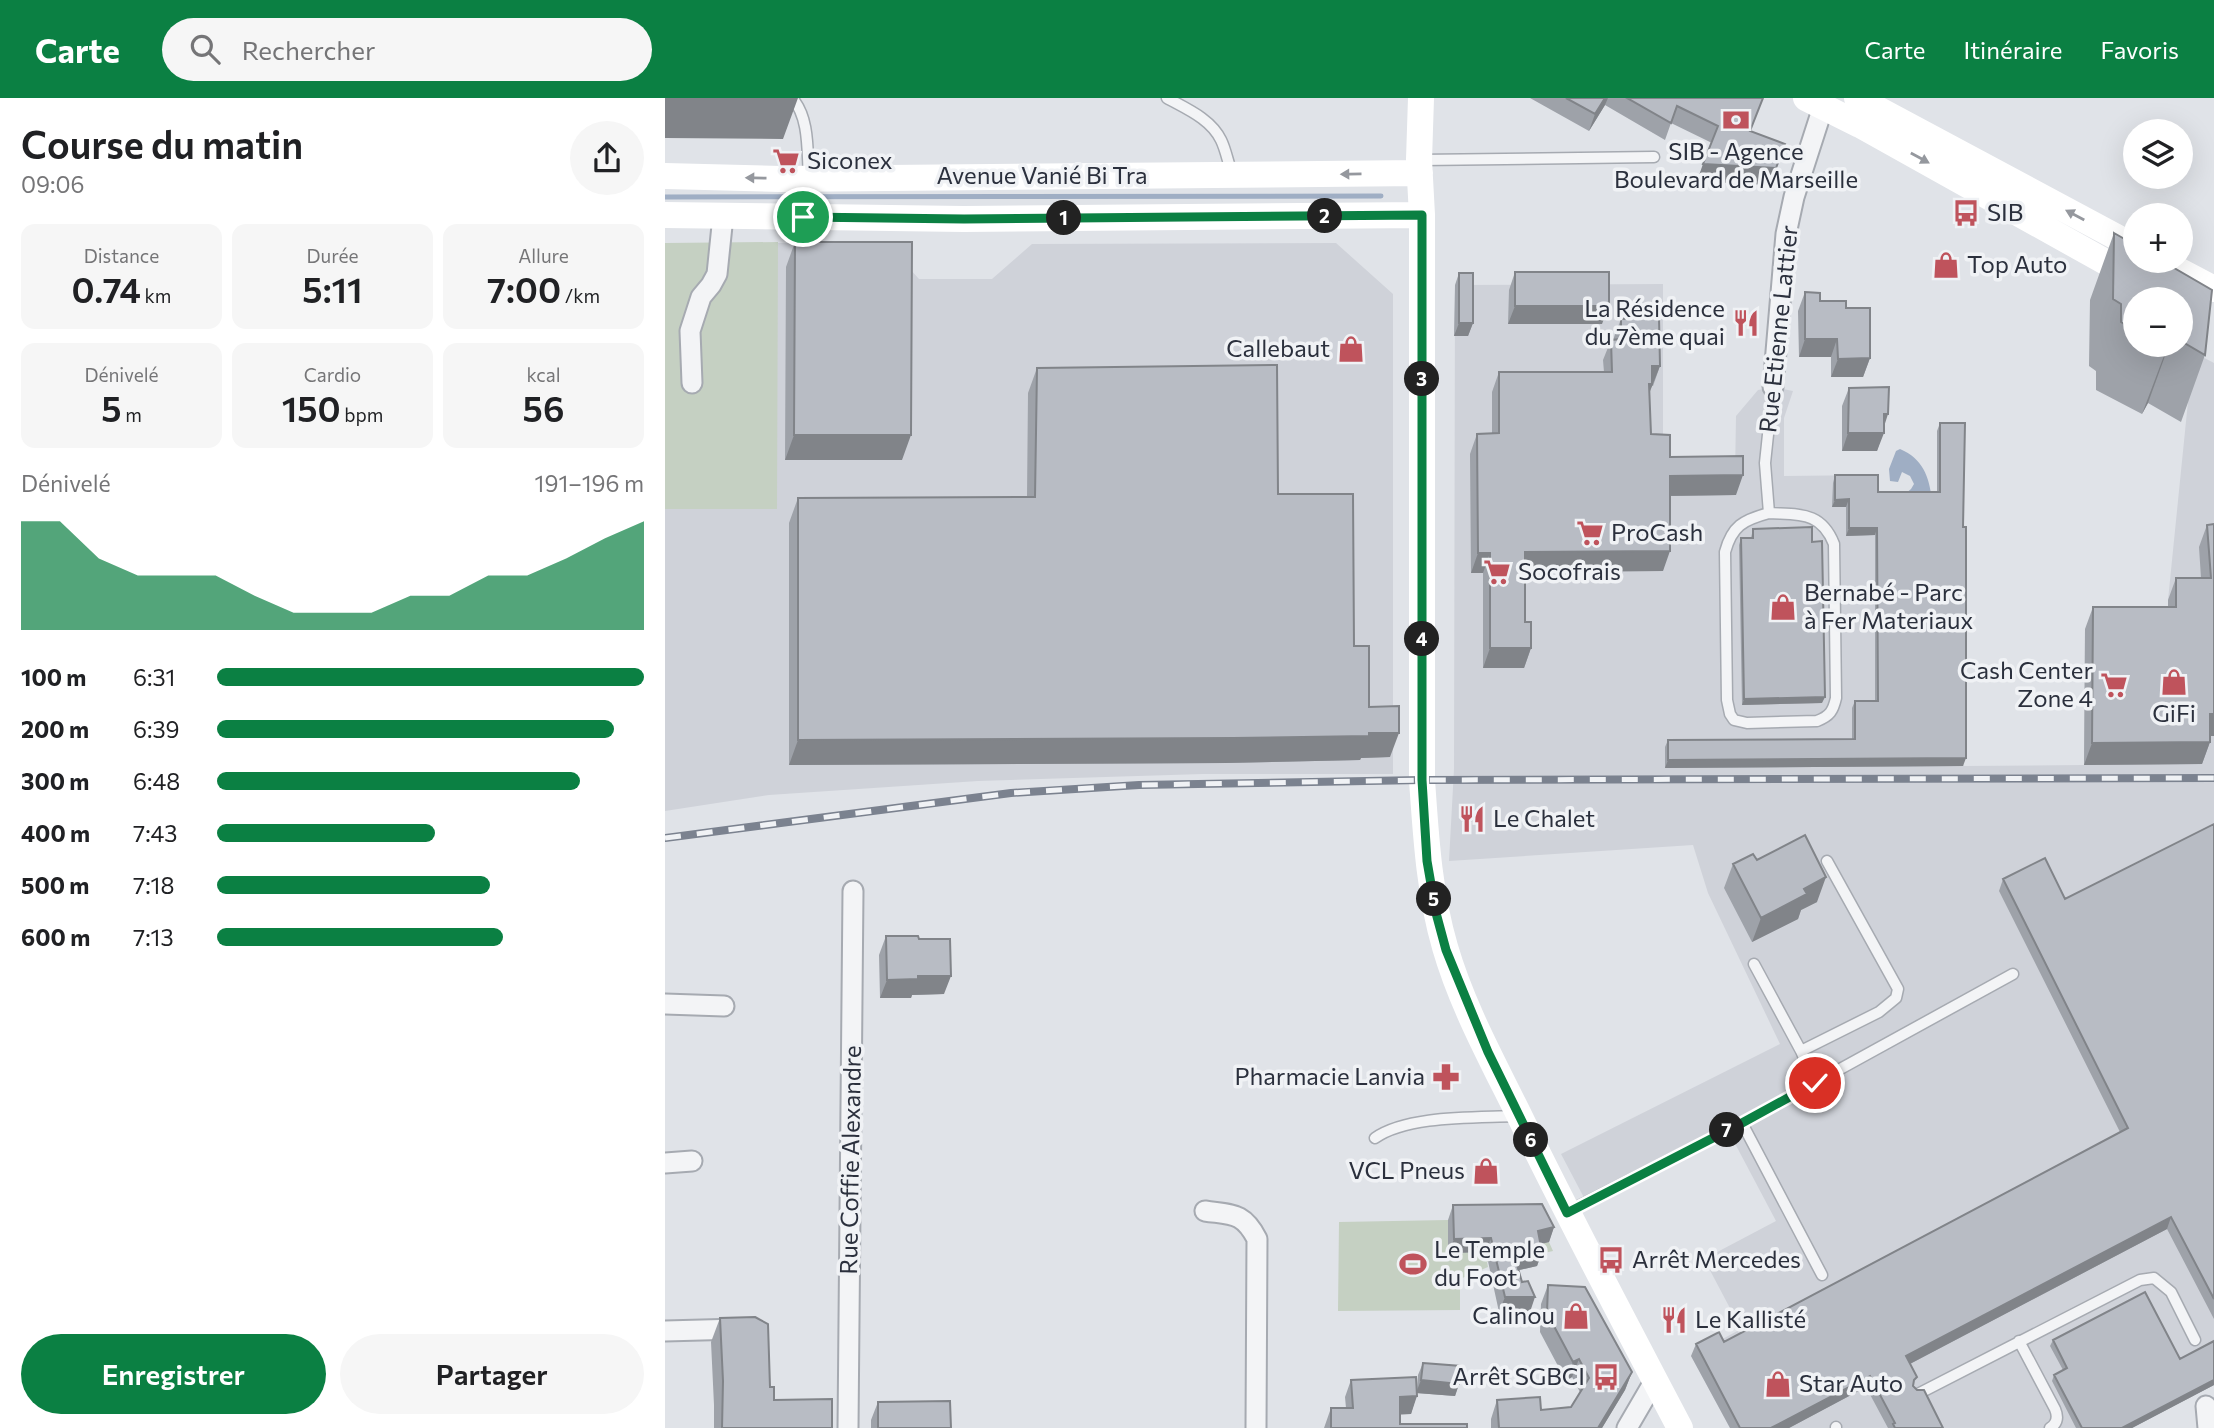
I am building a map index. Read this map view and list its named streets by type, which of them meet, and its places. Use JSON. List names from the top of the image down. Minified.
{"streets":{"main road":["Avenue Vanié Bi Tra"],"street":["Rue Etienne Lattier","Rue Coffie Alexandre"]},"places":{"bank":["SIB - Agence Boulevard de Marseille"],"supermarket":["Siconex","ProCash","Socofrais","Cash Center Zone 4"],"bus stop":["SIB","Arrêt Mercedes","Arrêt SGBCI"],"shop":["Top Auto","Callebaut","Bernabé - Parc à Fer Materiaux","GiFi","VCL Pneus","Calinou","Star Auto"],"restaurant":["La Résidence du 7ème quai","Le Chalet","Le Kallisté"],"pharmacy":["Pharmacie Lanvia"],"sports":["Le Temple du Foot"]},"page":{"header":"Carte","search":"Rechercher","nav":["Carte","Itinéraire","Favoris"],"heading":["Course du matin","09:06"],"map_buttons":["+","−"],"pins":["2","1","3","4","5","7","6"],"stats":[["Distance","0.74 km"],["Durée","5:11"],["Allure","7:00 /km"],["Dénivelé","5 m"],["Cardio","150 bpm"],["kcal","56"]],"chart":["Dénivelé","191–196 m"],"list":[{"name":"100 m","note":"6:31"},{"name":"200 m","note":"6:39"},{"name":"300 m","note":"6:48"},{"name":"400 m","note":"7:43"},{"name":"500 m","note":"7:18"},{"name":"600 m","note":"7:13"}],"buttons":["Enregistrer","Partager"]}}
